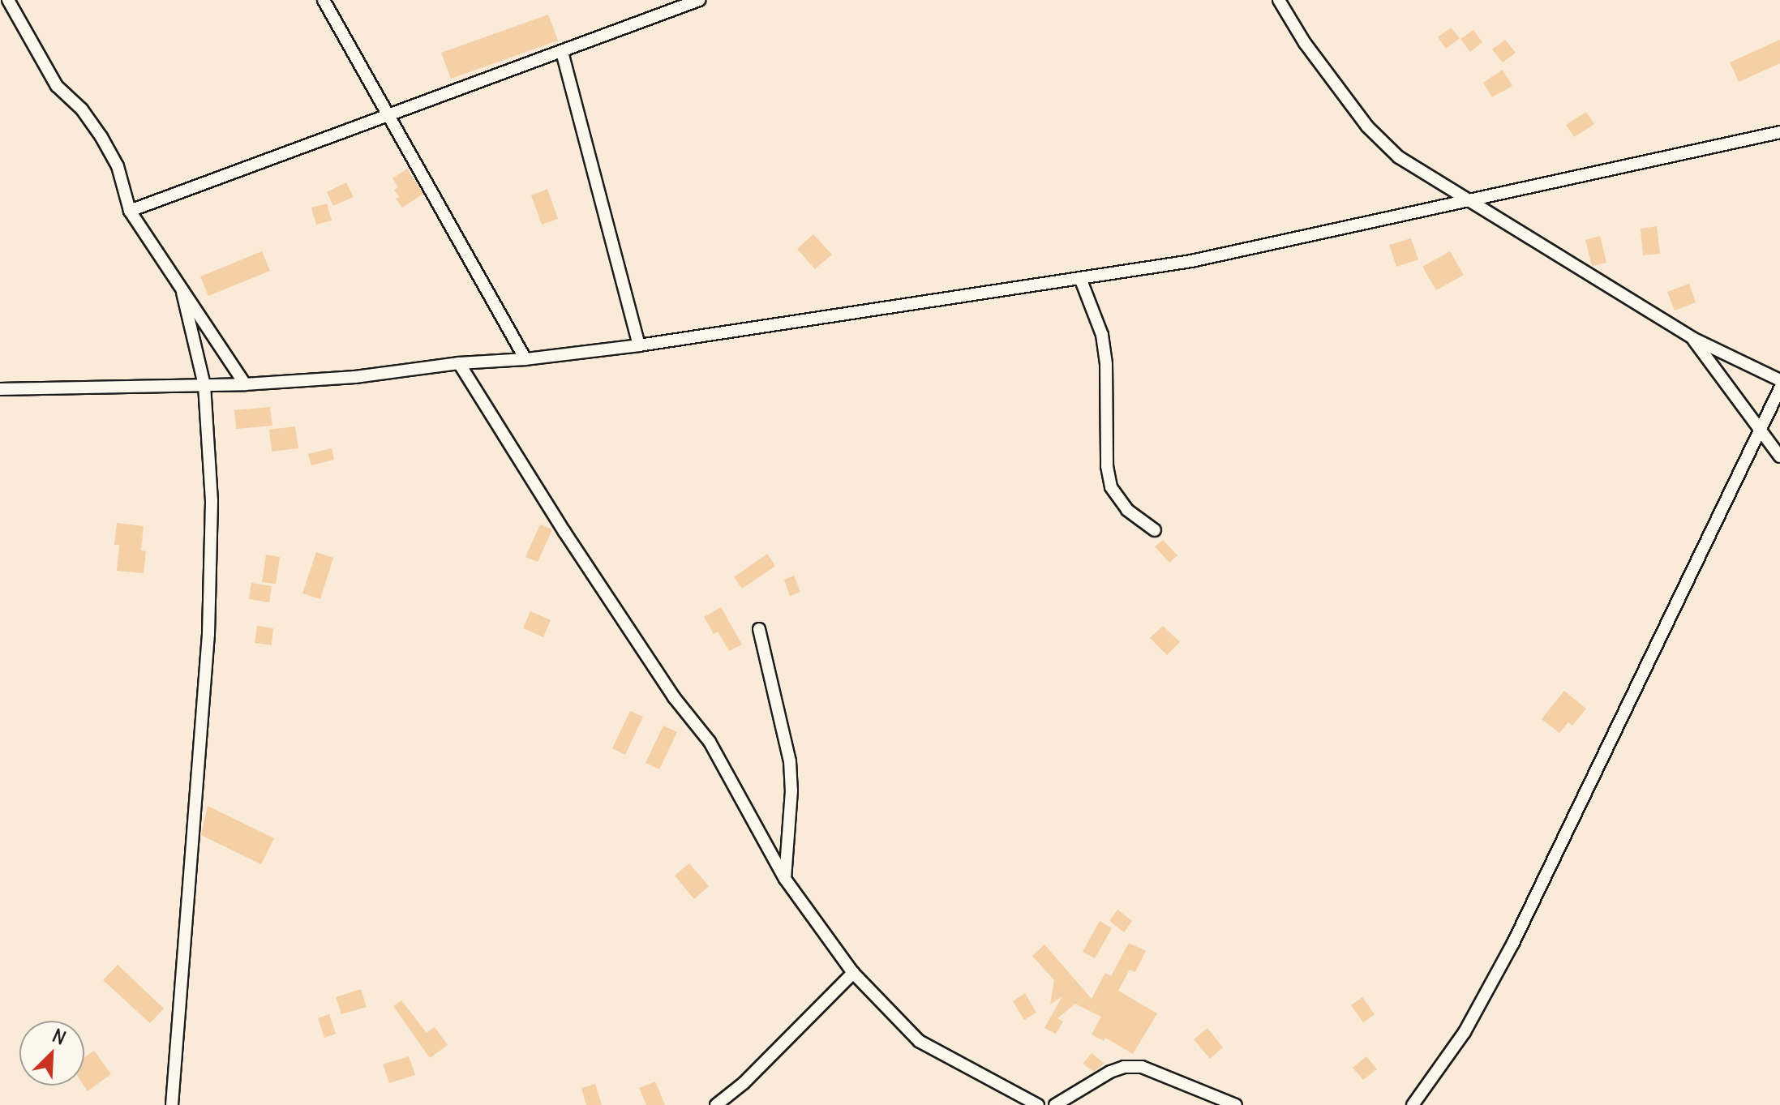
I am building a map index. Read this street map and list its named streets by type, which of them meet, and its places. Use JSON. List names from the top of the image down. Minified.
{"north":"top right"}
